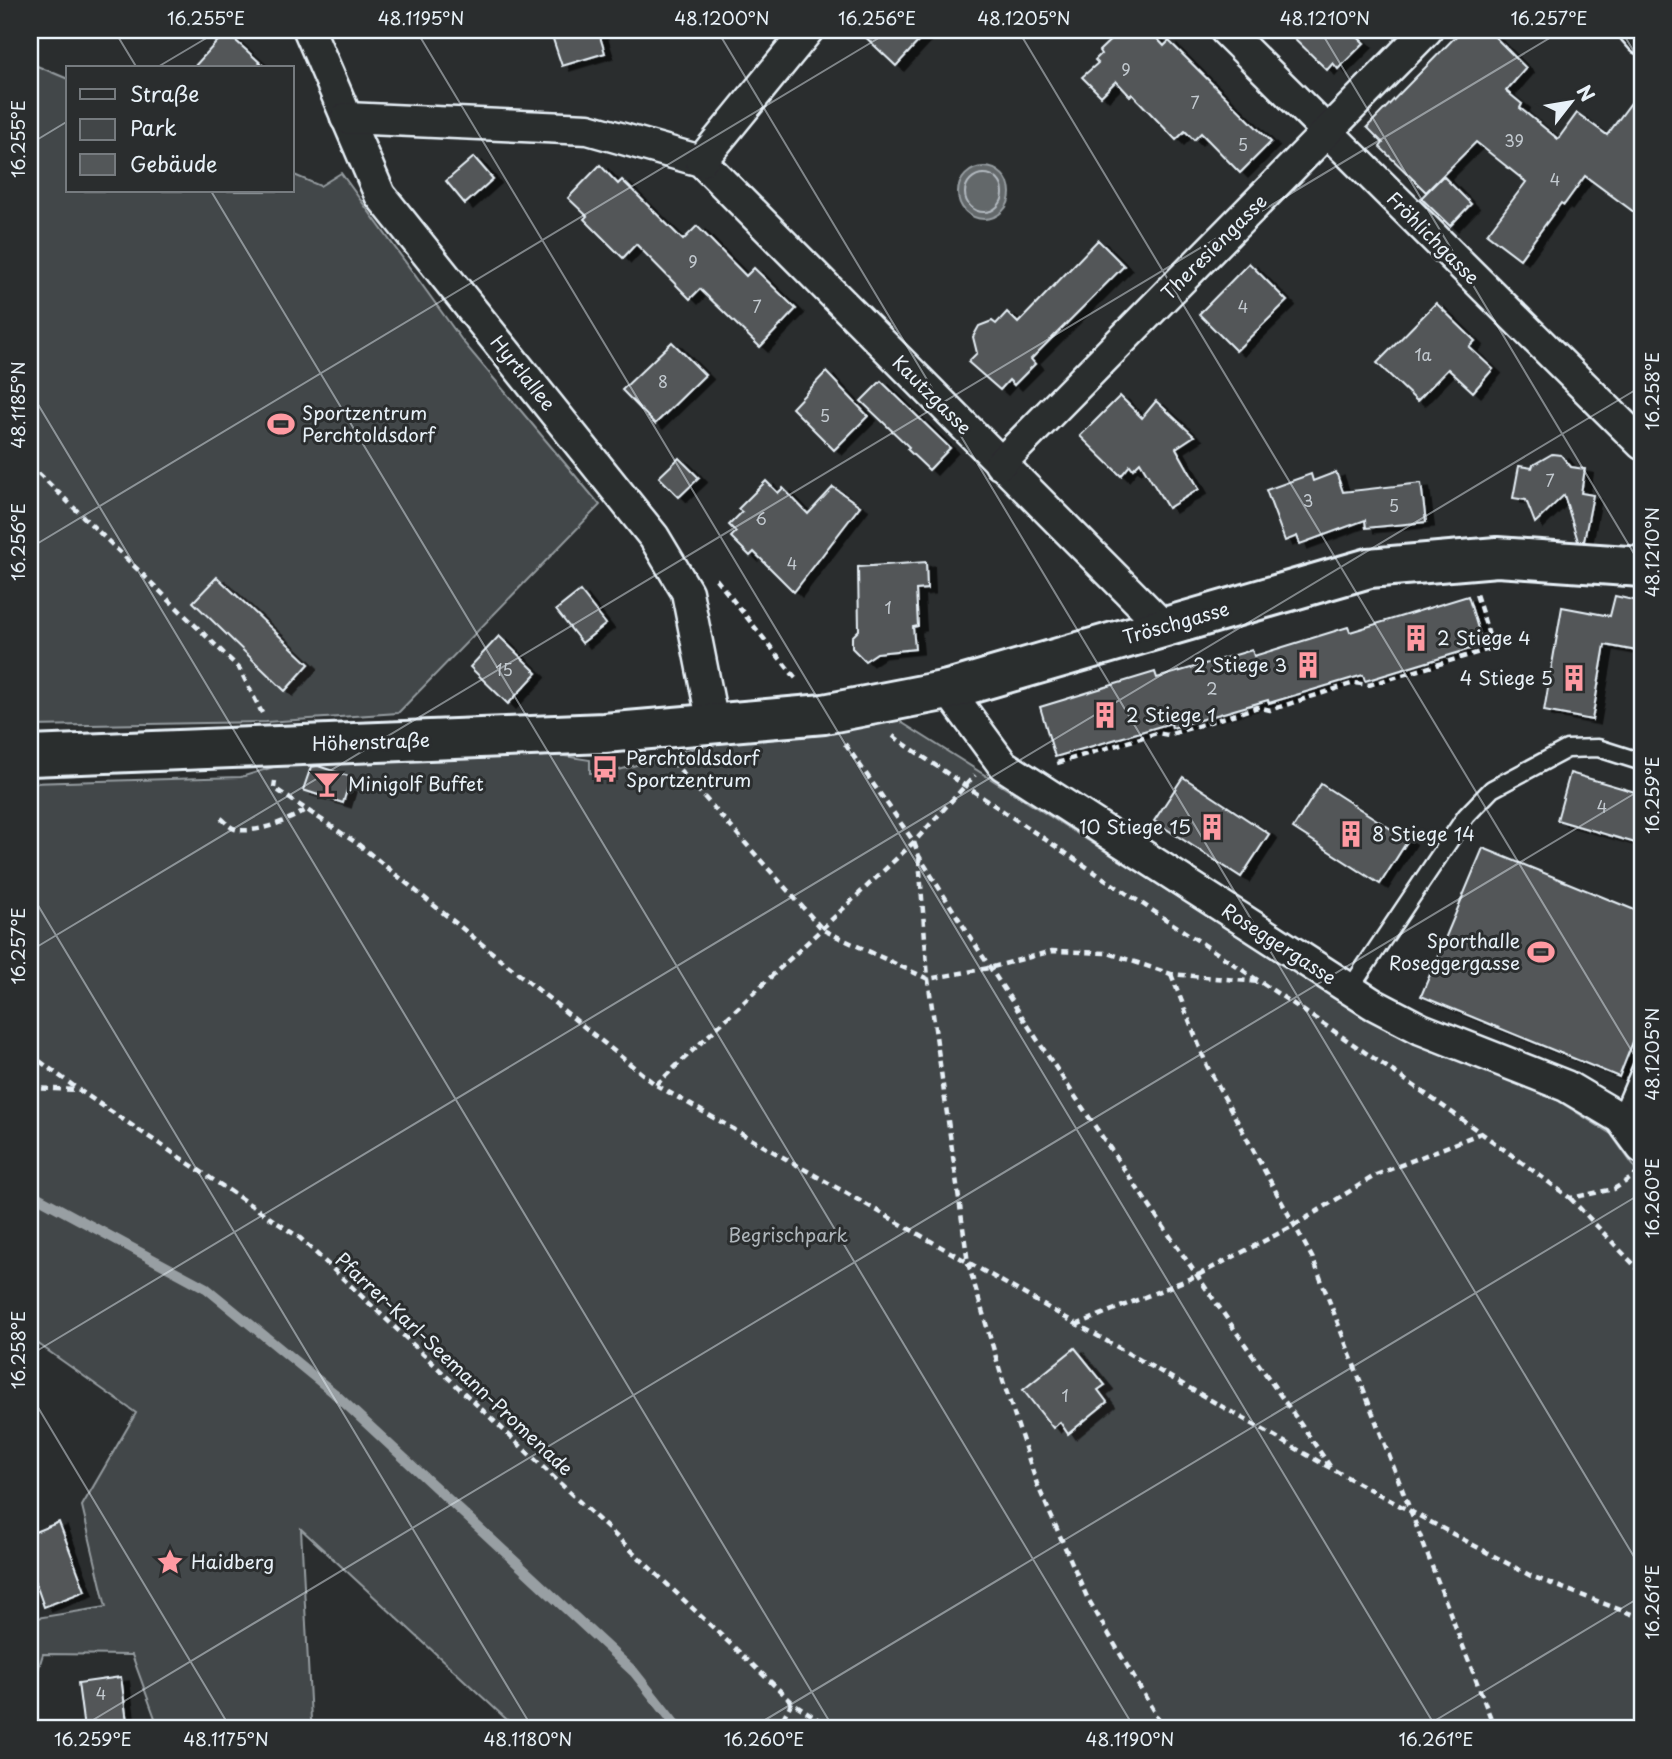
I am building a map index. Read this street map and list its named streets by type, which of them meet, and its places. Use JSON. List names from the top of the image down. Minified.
{"streets":{"street":["Fröhlichgasse","Theresiengasse","Hyrtlallee","Kautzgasse","Tröschgasse","Höhenstraße","Roseggergasse"],"path":["Pfarrer-Karl-Seemann-Promenade"]},"crossings":[["Fröhlichgasse","Theresiengasse"],["Theresiengasse","Kautzgasse"],["Hyrtlallee","Tröschgasse"],["Hyrtlallee","Höhenstraße"],["Kautzgasse","Tröschgasse"],["Tröschgasse","Höhenstraße"],["Tröschgasse","Roseggergasse"]],"parks":["Begrischpark"],"places":{"sports":["Sportzentrum Perchtoldsdorf","Sporthalle Roseggergasse"],"building":["2 Stiege 4","2 Stiege 3","4 Stiege 5","2 Stiege 1","10 Stiege 15","8 Stiege 14"],"bus stop":["Perchtoldsdorf Sportzentrum"],"bar":["Minigolf Buffet"],"place":["Haidberg"]},"house_numbers":["9","7","39","5","4","9","7","4","1a","8","5","7","3","5","6","4","1","15","2","4","1","4"],"legend":["Straße","Park","Gebäude"],"north":"top right","coordinates":["16.255°E","48.1195°N","48.1200°N","16.256°E","48.1205°N","48.1210°N","16.257°E","16.258°E","48.1185°N","16.259°E","16.260°E","16.261°E","48.1175°N","48.1180°N","48.1190°N"]}
